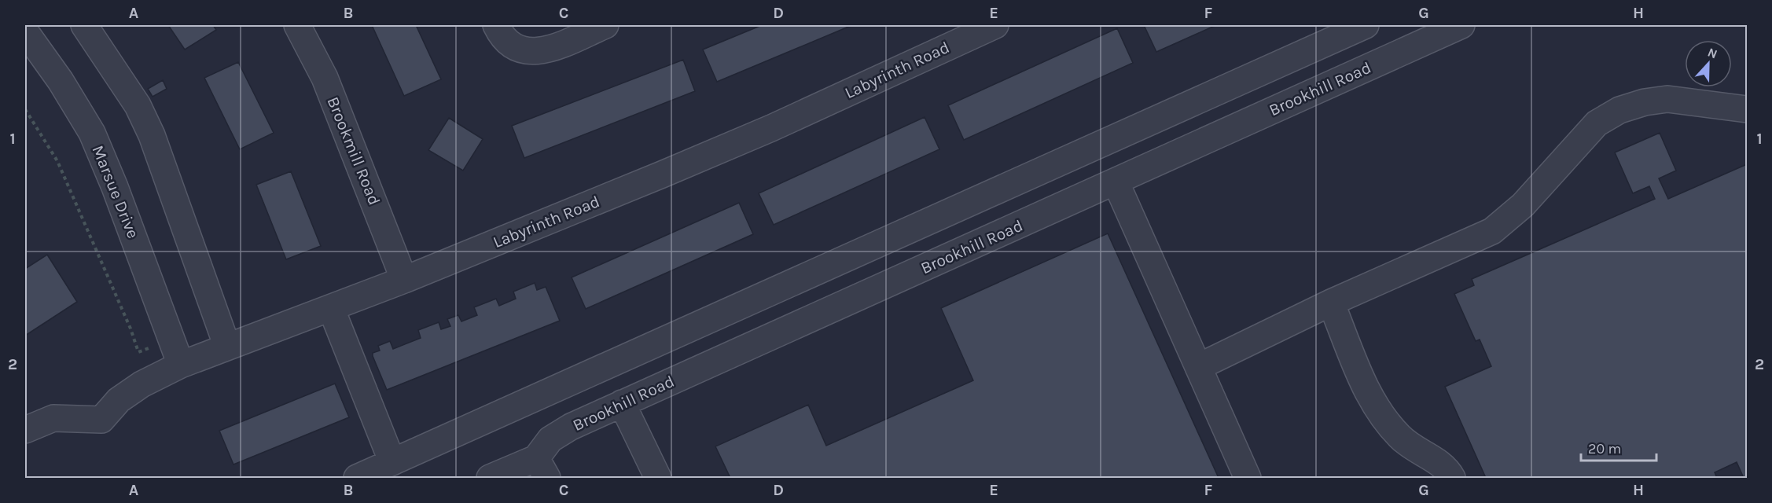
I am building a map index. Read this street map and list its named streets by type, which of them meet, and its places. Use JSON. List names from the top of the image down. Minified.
{"streets":{"street":["Labyrinth Road","Brookhill Road","Brookmill Road","Marsue Drive"]},"crossings":[["Labyrinth Road","Brookmill Road"],["Labyrinth Road","Marsue Drive"]],"scale_bar":"20 m","north":"top","grid":{"columns":["A","B","C","D","E","F","G","H"],"rows":["1","2"]}}
